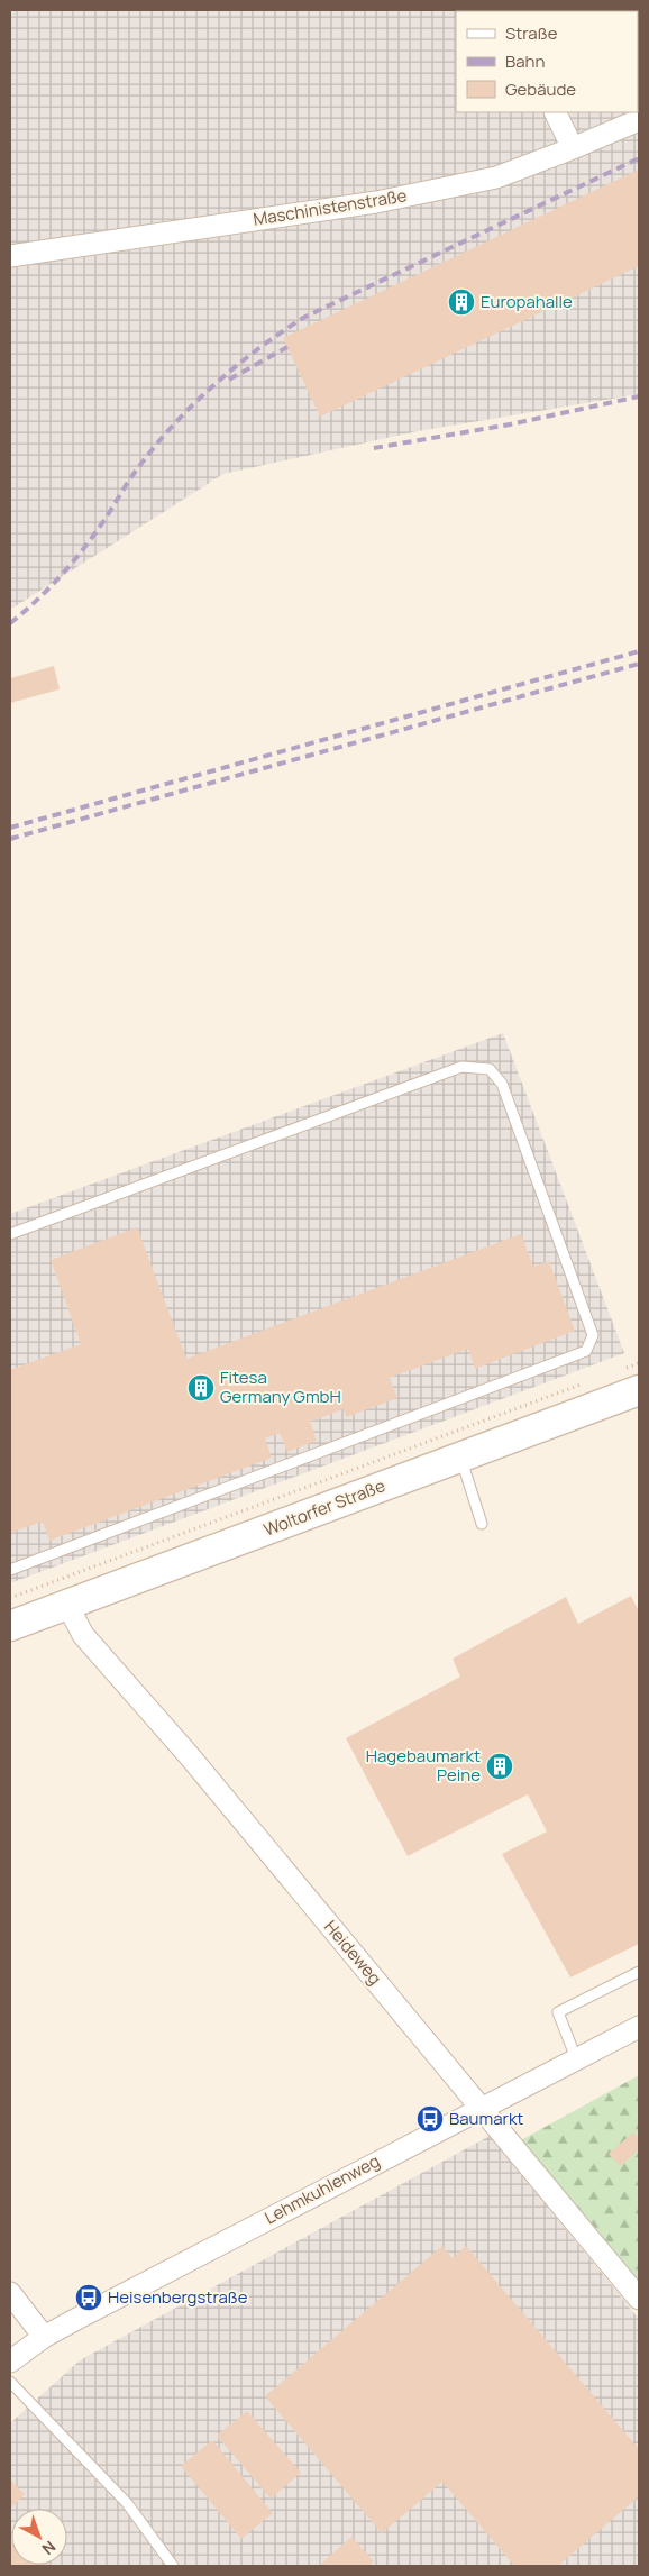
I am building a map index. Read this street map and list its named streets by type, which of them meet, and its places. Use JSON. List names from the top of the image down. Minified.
{"streets":{"main road":["Woltorfer Straße"],"street":["Maschinistenstraße","Heideweg","Lehmkuhlenweg"]},"crossings":[["Woltorfer Straße","Heideweg"],["Heideweg","Lehmkuhlenweg"]],"places":{"building":["Europahalle","Fitesa Germany GmbH","Hagebaumarkt Peine"],"bus stop":["Baumarkt","Heisenbergstraße"]},"legend":["Straße","Bahn","Gebäude"],"north":"bottom right"}
